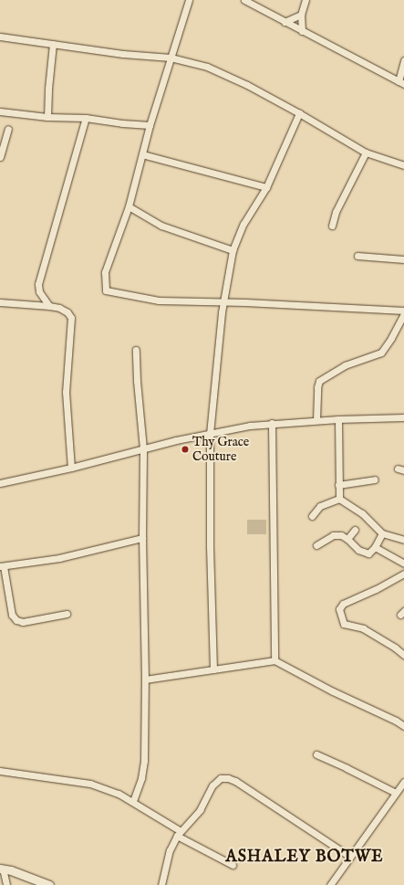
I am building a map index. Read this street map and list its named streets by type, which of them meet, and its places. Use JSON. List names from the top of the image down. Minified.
{"districts":["ASHALEY BOTWE"],"places":["Thy Grace Couture"]}
